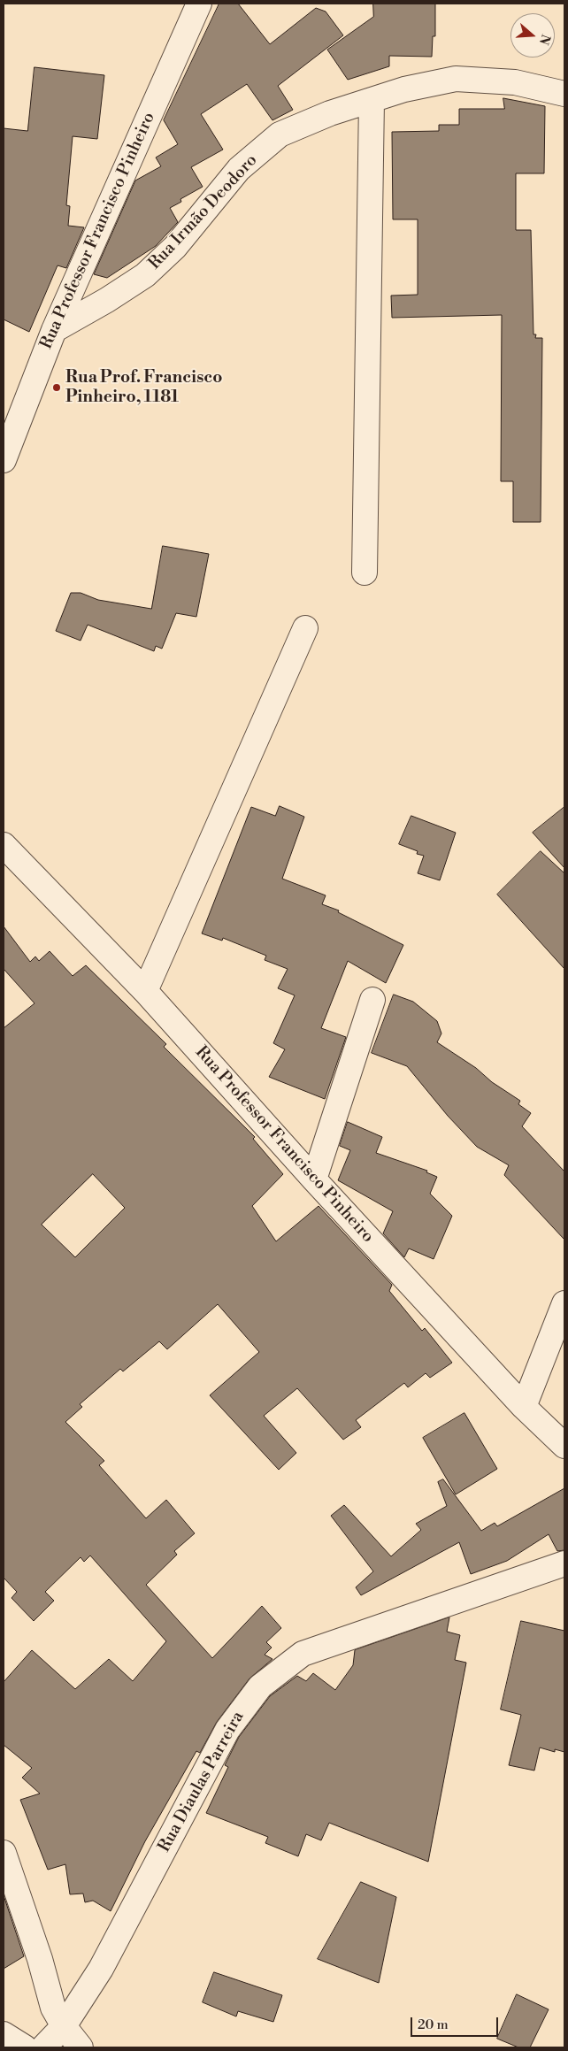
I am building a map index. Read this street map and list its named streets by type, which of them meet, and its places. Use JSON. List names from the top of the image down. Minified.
{"streets":{"street":["Rua Irmão Deodoro","Rua Professor Francisco Pinheiro","Rua Diaulas Parreira"]},"crossings":[["Rua Irmão Deodoro","Rua Professor Francisco Pinheiro"]],"places":["Rua Prof. Francisco Pinheiro, 1181"],"scale_bar":"20 m","north":"right"}
